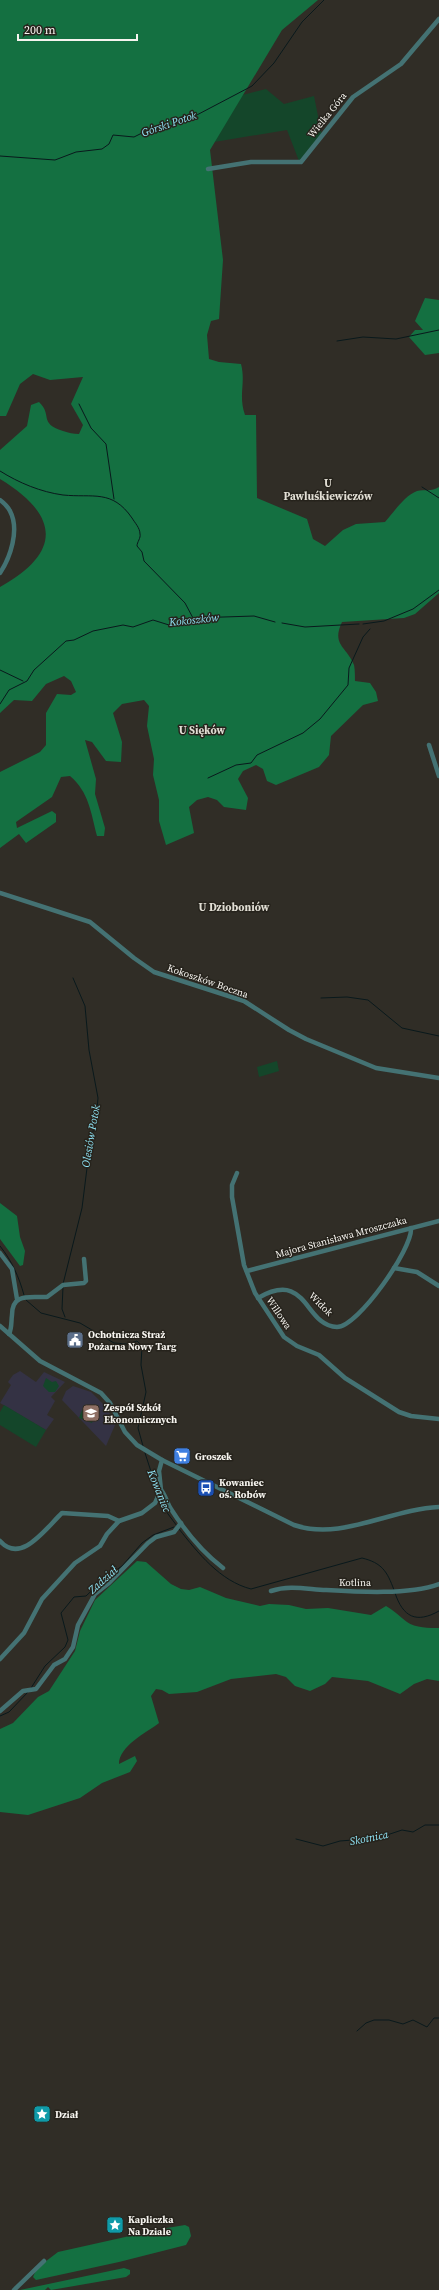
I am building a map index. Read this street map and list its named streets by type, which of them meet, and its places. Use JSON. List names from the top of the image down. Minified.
{"streets":{"street":["Wielka Góra","Kokoszków Boczna","Majora Stanisława Mroszczaka","Widok","Willowa","Kotlina"]},"crossings":[["Majora Stanisława Mroszczaka","Widok"],["Majora Stanisława Mroszczaka","Willowa"],["Widok","Willowa"]],"districts":["U Pawluśkiewiczów","U Sięków","U Dzioboniów"],"water":["Górski Potok","Kokoszków","Olesiów Potok","Kowaniec","Zadział","Skotnica"],"places":{"public building":["Ochotnicza Straż Pożarna Nowy Targ"],"school or university":["Zespół Szkół Ekonomicznych"],"supermarket":["Groszek"],"bus stop":["Kowaniec oś. Robów"],"place":["Dział","Kapliczka Na Dziale"]},"scale_bar":"200 m"}
